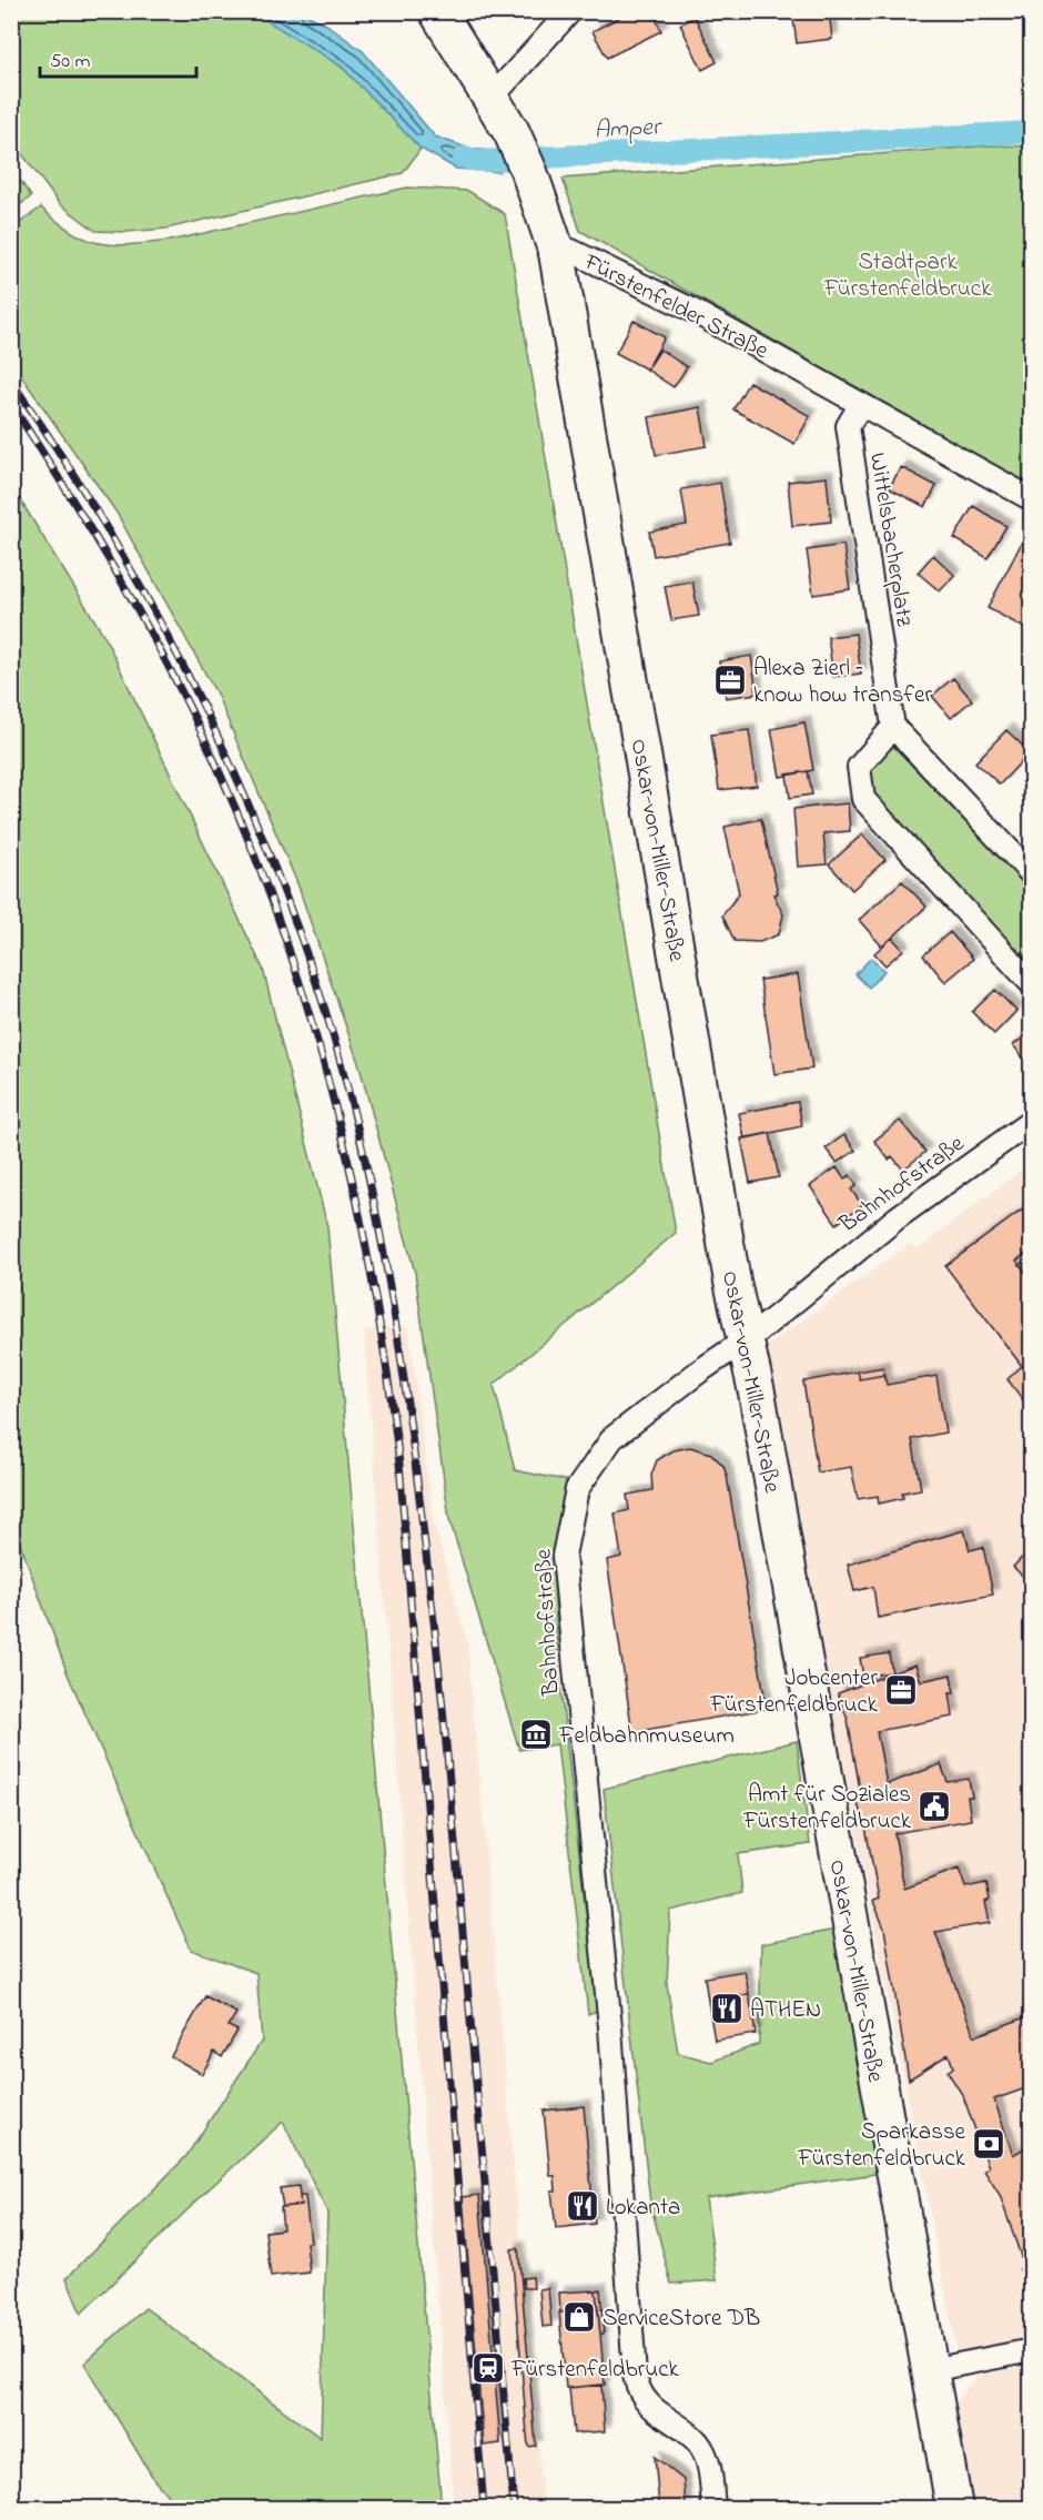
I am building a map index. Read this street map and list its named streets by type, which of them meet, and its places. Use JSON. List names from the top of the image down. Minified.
{"streets":{"main road":["Fürstenfelder Straße","Oskar-von-Miller-Straße"],"street":["Wittelsbacherplatz","Bahnhofstraße"]},"crossings":[["Fürstenfelder Straße","Wittelsbacherplatz"],["Fürstenfelder Straße","Oskar-von-Miller-Straße"],["Oskar-von-Miller-Straße","Bahnhofstraße"]],"water":["Amper"],"parks":["Stadtpark Fürstenfeldbruck"],"places":{"office":["Alexa Zierl – know how transfer","Jobcenter Fürstenfeldbruck"],"museum":["Feldbahnmuseum"],"public building":["Amt für Soziales Fürstenfeldbruck"],"restaurant":["ATHEN","Lokanta"],"bank":["Sparkasse Fürstenfeldbruck"],"shop":["ServiceStore DB"],"station":["Fürstenfeldbruck"]},"scale_bar":"50 m"}
